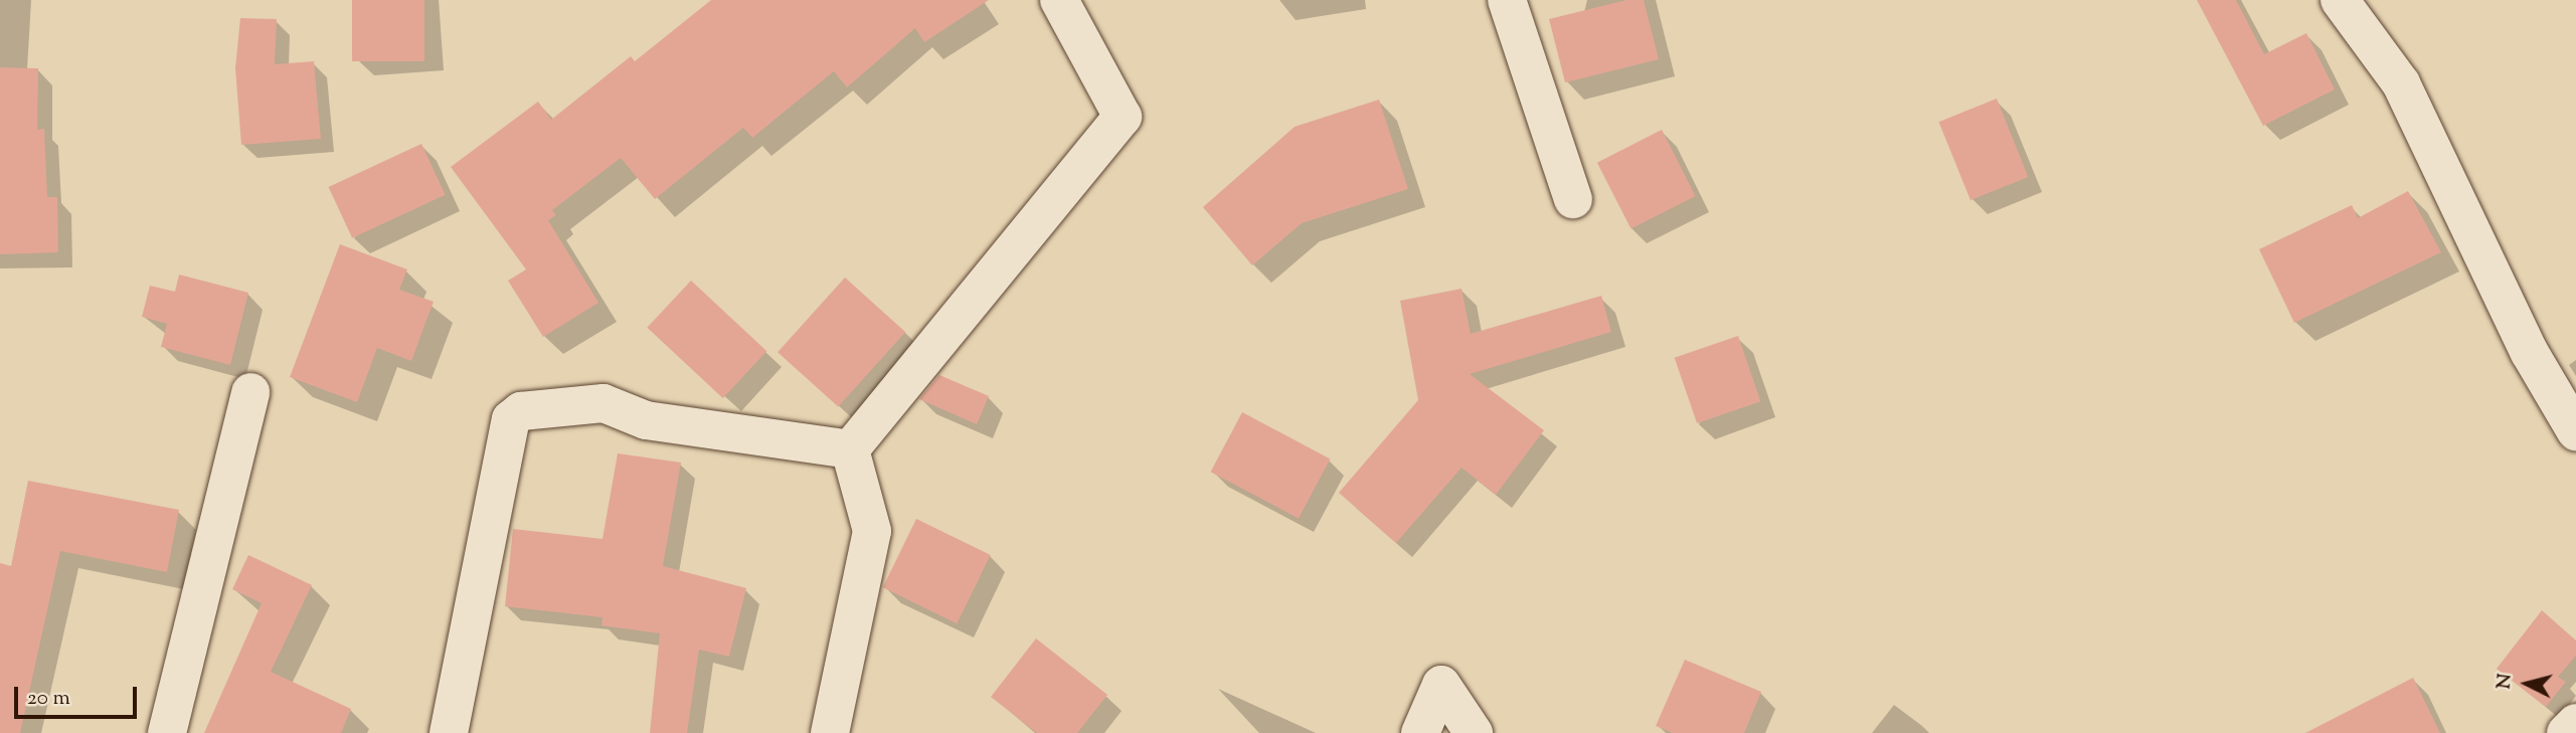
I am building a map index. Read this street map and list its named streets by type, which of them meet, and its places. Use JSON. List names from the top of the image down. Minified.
{"scale_bar":"20 m","north":"left"}
